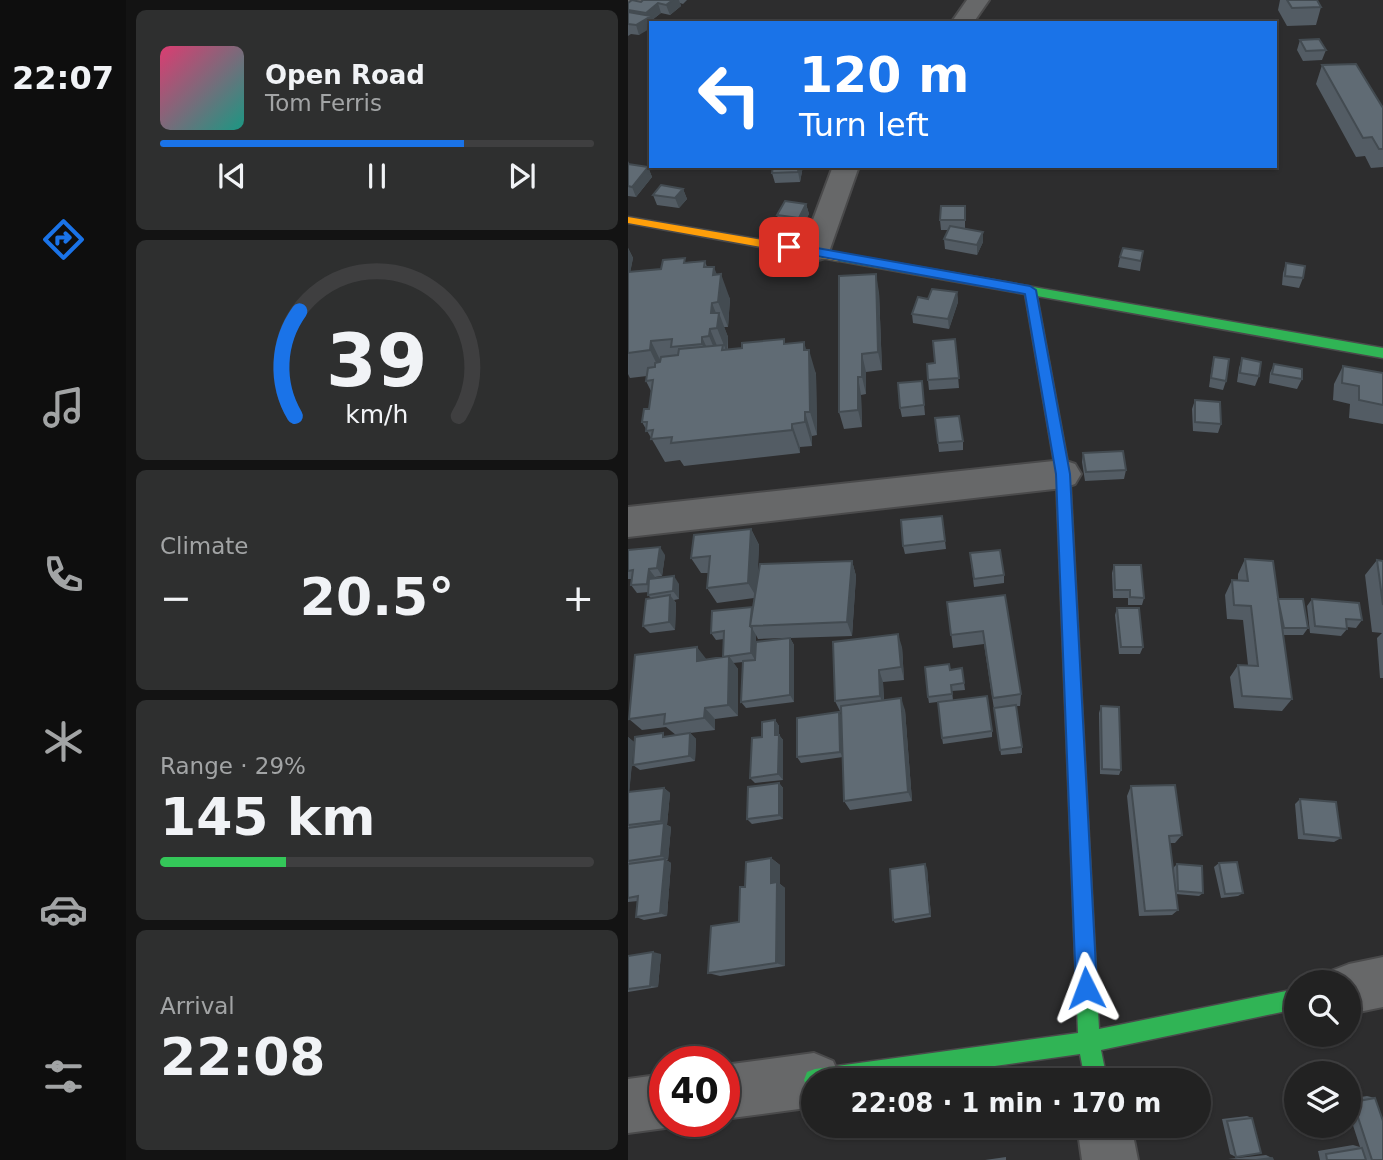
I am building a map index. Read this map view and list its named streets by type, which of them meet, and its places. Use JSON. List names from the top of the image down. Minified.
{"page":{"tabs":"22:07","turn":["120 m","Turn left"],"song":["Open Road","Tom Ferris"],"tile":["Climate",["Range · 29%","145 km"],["Arrival","22:08"]],"heat":["−","20.5°","+"],"limit":"40","trip":"22:08 · 1 min · 170 m","gauge":["39","km/h"]}}
